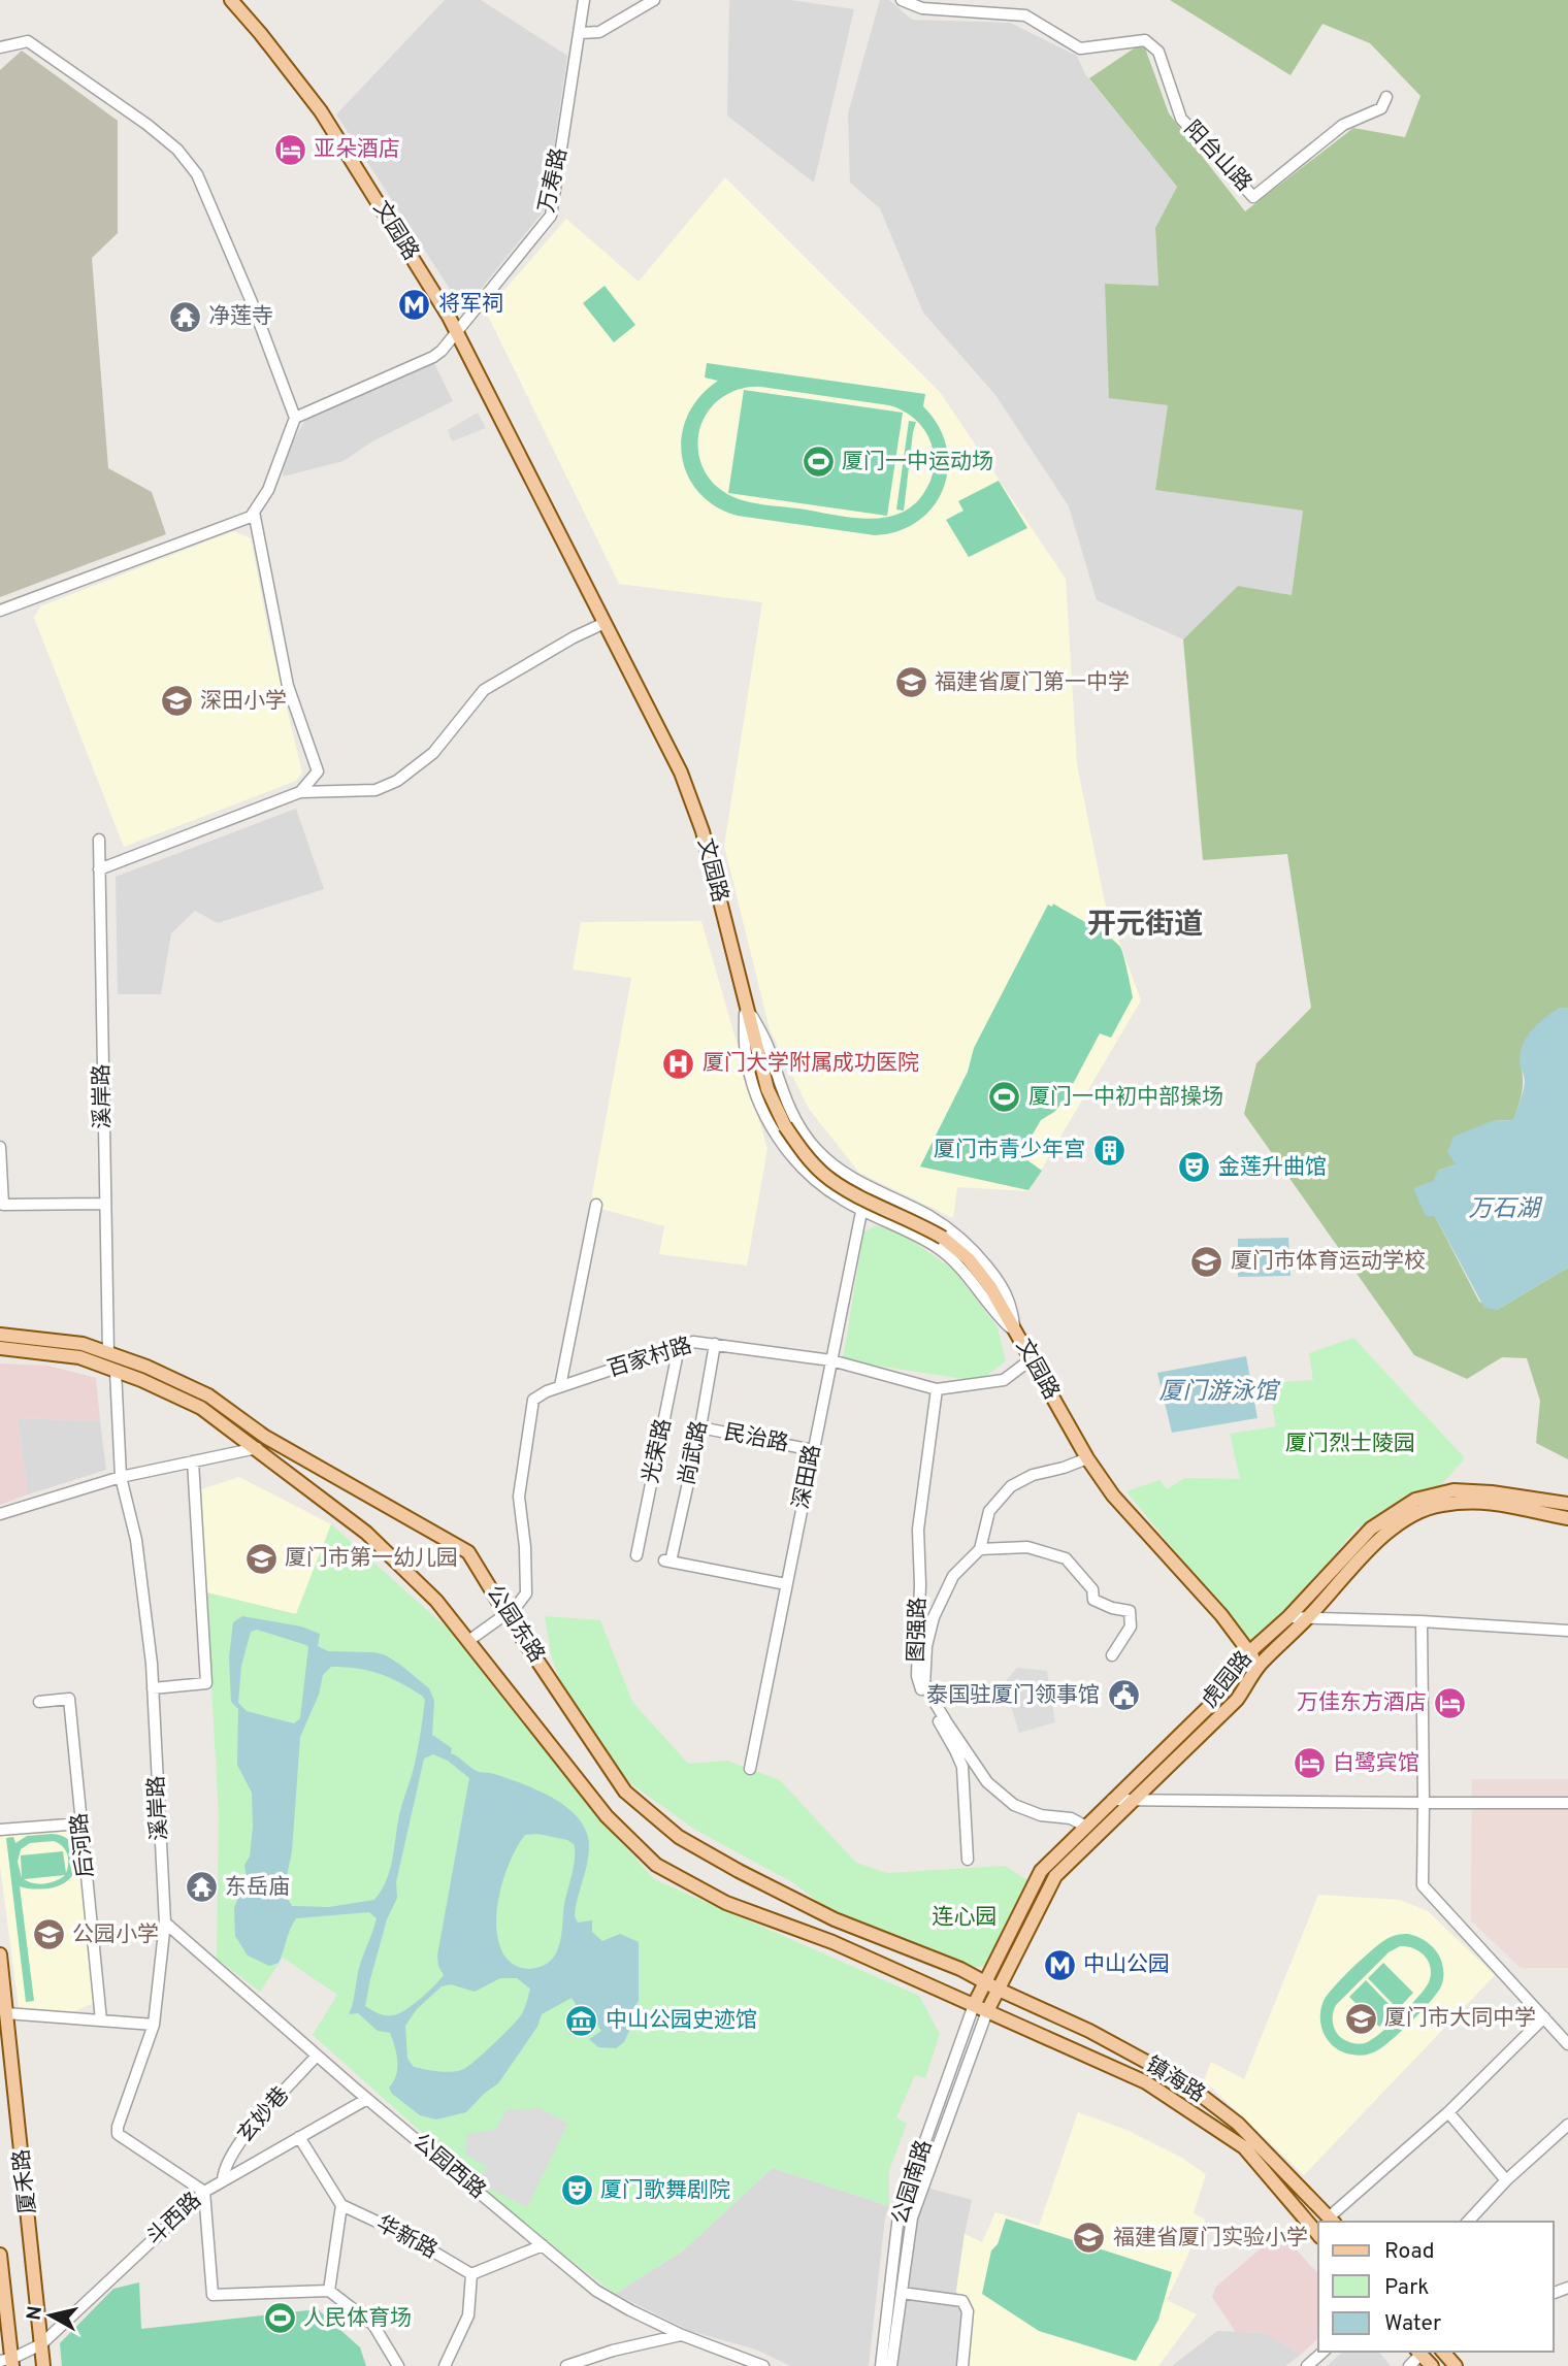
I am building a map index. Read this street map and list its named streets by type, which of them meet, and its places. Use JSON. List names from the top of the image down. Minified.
{"streets":{"main road":["文园路","公园东路","虎园路","镇海路","厦禾路"],"street":["阳台山路","万寿路","溪岸路","百家村路","民治路","光荣路","尚武路","深田路","图强路","后河路","玄妙巷","公园西路","公园南路","斗西路","华新路"]},"crossings":[["万寿路","文园路"],["文园路","百家村路"],["文园路","虎园路"],["溪岸路","公园东路"],["溪岸路","公园西路"],["溪岸路","斗西路"],["百家村路","光荣路"],["百家村路","尚武路"],["百家村路","深田路"],["百家村路","公园东路"],["百家村路","图强路"],["民治路","尚武路"],["民治路","深田路"],["尚武路","深田路"],["公园东路","虎园路"],["公园东路","镇海路"],["公园东路","公园南路"],["虎园路","镇海路"],["虎园路","公园南路"],["镇海路","公园南路"],["玄妙巷","公园西路"],["玄妙巷","斗西路"],["公园西路","斗西路"],["厦禾路","斗西路"]],"districts":["开元街道"],"water":["万石湖","厦门游泳馆"],"parks":["厦门烈士陵园","连心园"],"places":{"hotel":["亚朵酒店","万佳东方酒店","白鹭宾馆"],"metro station":["将军祠","中山公园"],"temple":["净莲寺","东岳庙"],"sports":["厦门一中运动场","厦门一中初中部操场","人民体育场"],"school or university":["福建省厦门第一中学","深田小学","厦门市体育运动学校","厦门市第一幼儿园","公园小学","厦门市大同中学","福建省厦门实验小学"],"hospital":["厦门大学附属成功医院"],"building":["厦门市青少年宫"],"theatre":["金莲升曲馆","厦门歌舞剧院"],"public building":["泰国驻厦门领事馆"],"museum":["中山公园史迹馆"]},"legend":["Road","Park","Water"],"north":"left"}
